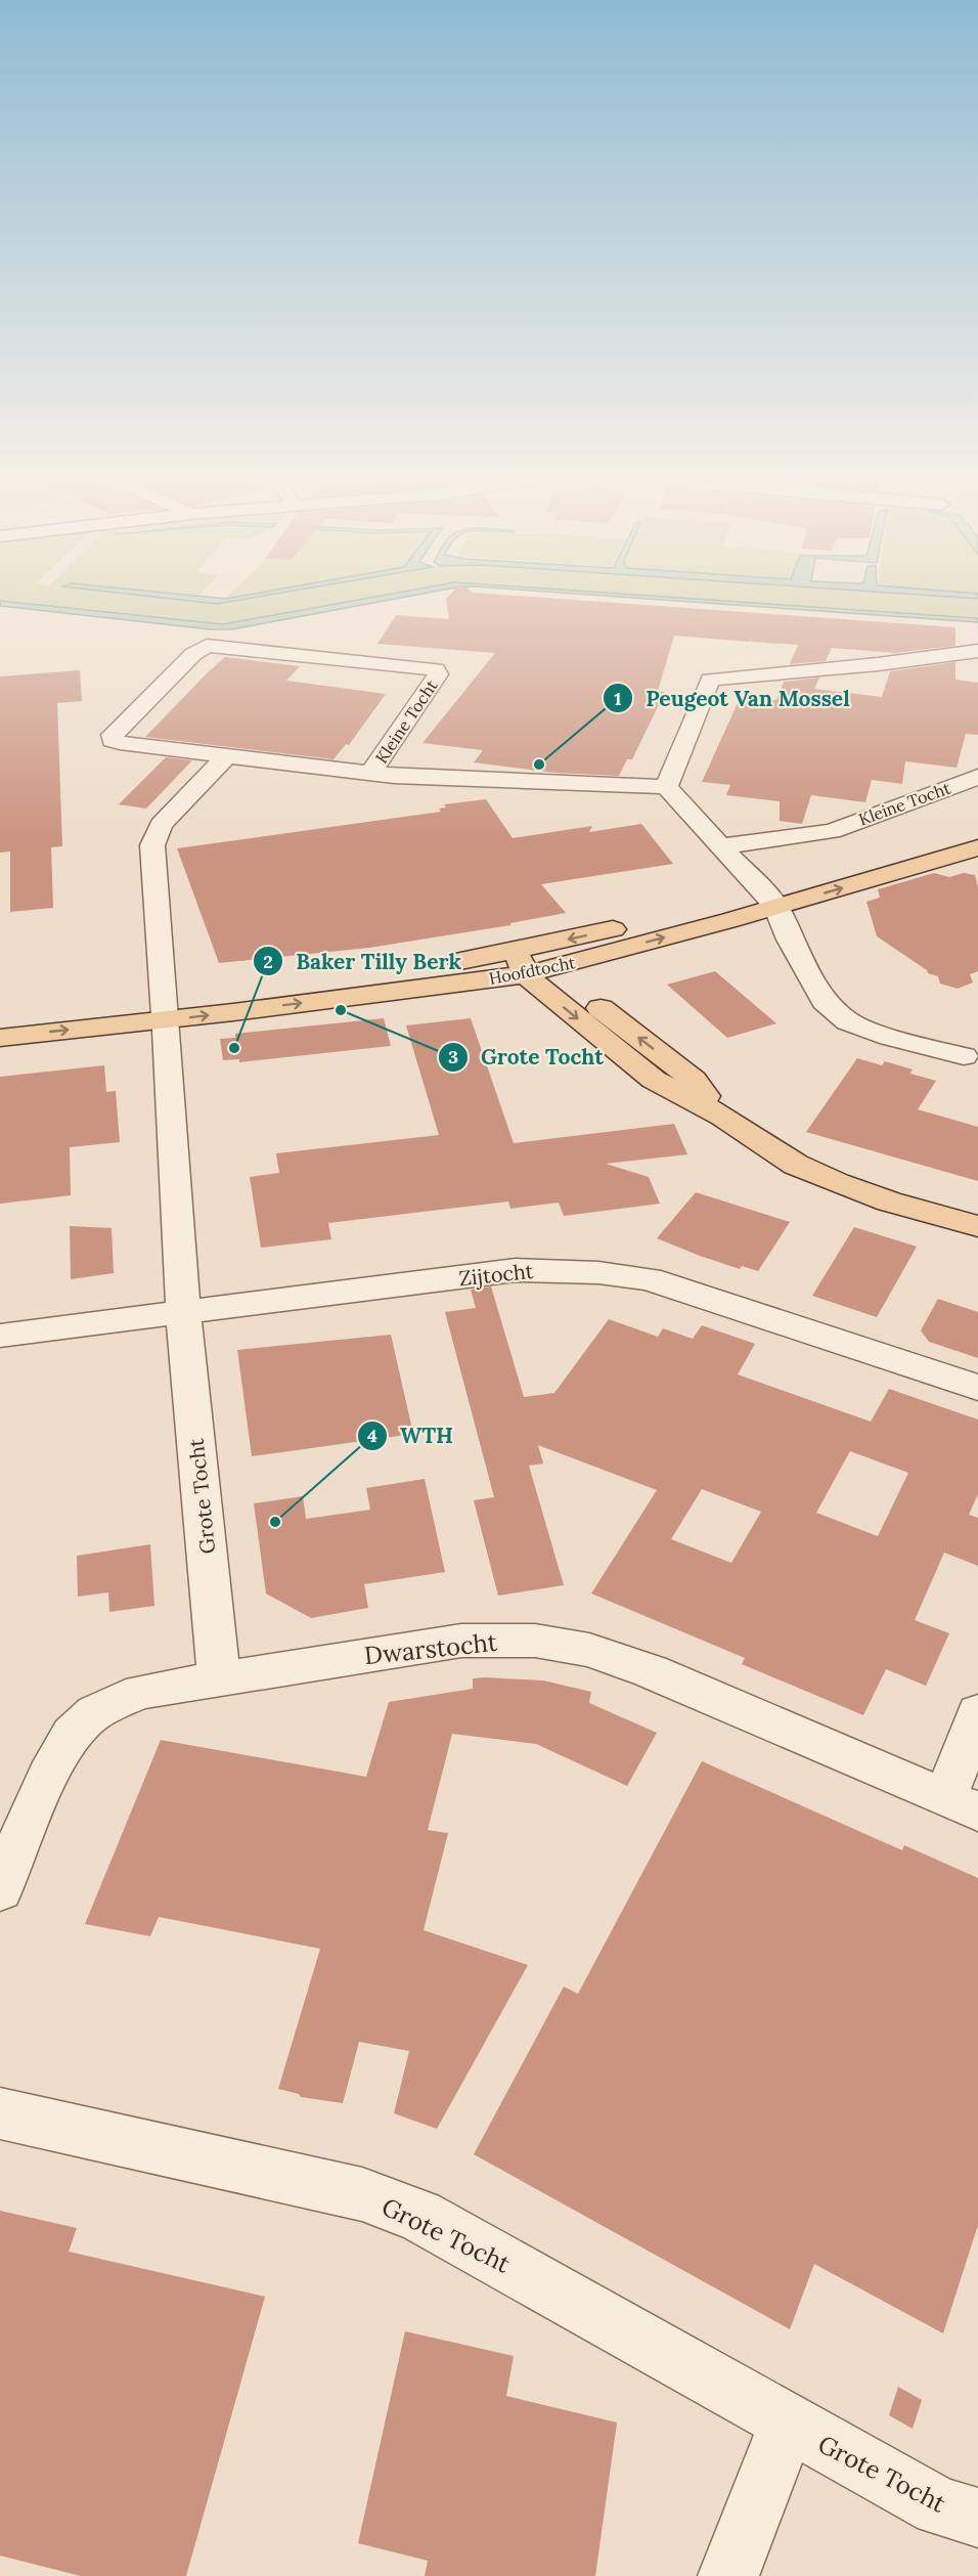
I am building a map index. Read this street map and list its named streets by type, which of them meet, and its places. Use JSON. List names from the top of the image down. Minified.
{"streets":{"main road":["Hoofdtocht"],"street":["Kleine Tocht","Zijtocht","Grote Tocht","Dwarstocht"]},"crossings":[["Hoofdtocht","Grote Tocht"],["Zijtocht","Grote Tocht"],["Grote Tocht","Dwarstocht"]],"places":["Peugeot Van Mossel","Grote Tocht","Baker Tilly Berk","WTH"]}
